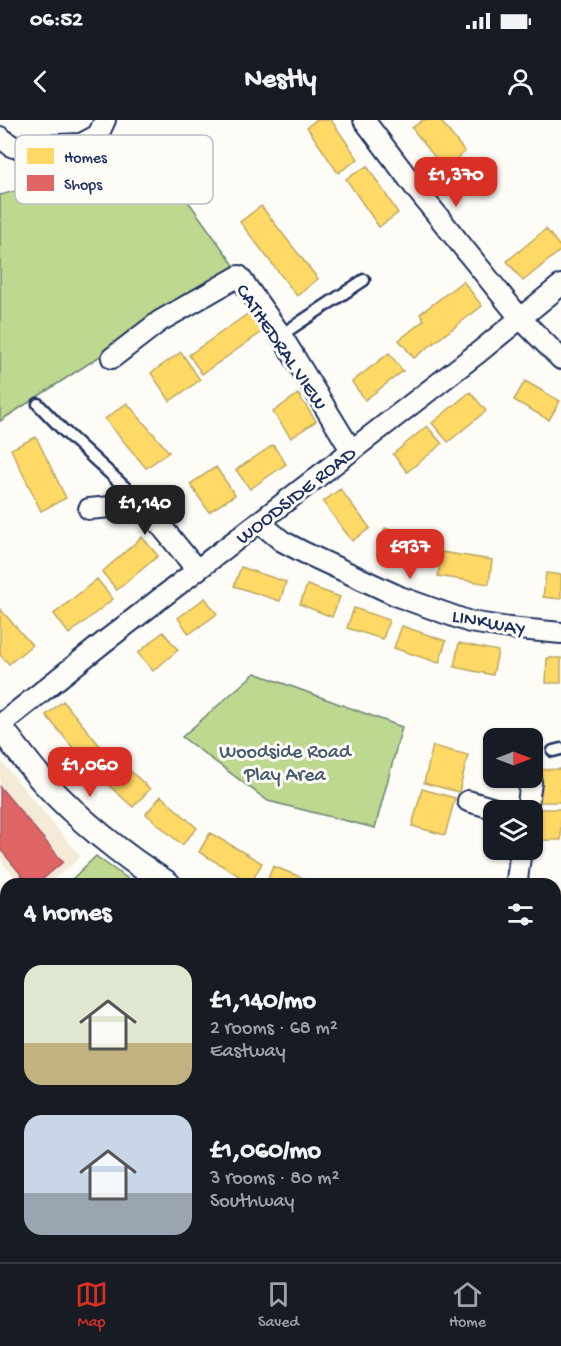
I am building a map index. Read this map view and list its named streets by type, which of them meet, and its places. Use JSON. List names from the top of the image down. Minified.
{"streets":{"street":["CATHEDRAL VIEW","WOODSIDE ROAD","LINKWAY"]},"crossings":[["CATHEDRAL VIEW","WOODSIDE ROAD"],["WOODSIDE ROAD","LINKWAY"]],"parks":["Woodside Road Play Area"],"legend":["Homes","Shops"],"north":"right","page":{"status":"06:52","header":"Nestly","price":["£1,370","£1,140","£937","£1,060"],"heading":"4 homes","list":[{"name":"£1,140/mo","note":"2 rooms · 68 m² · Eastway"},{"name":"£1,060/mo","note":"3 rooms · 80 m² · Southway"}],"tabs":["Map","Saved","Home"]}}
